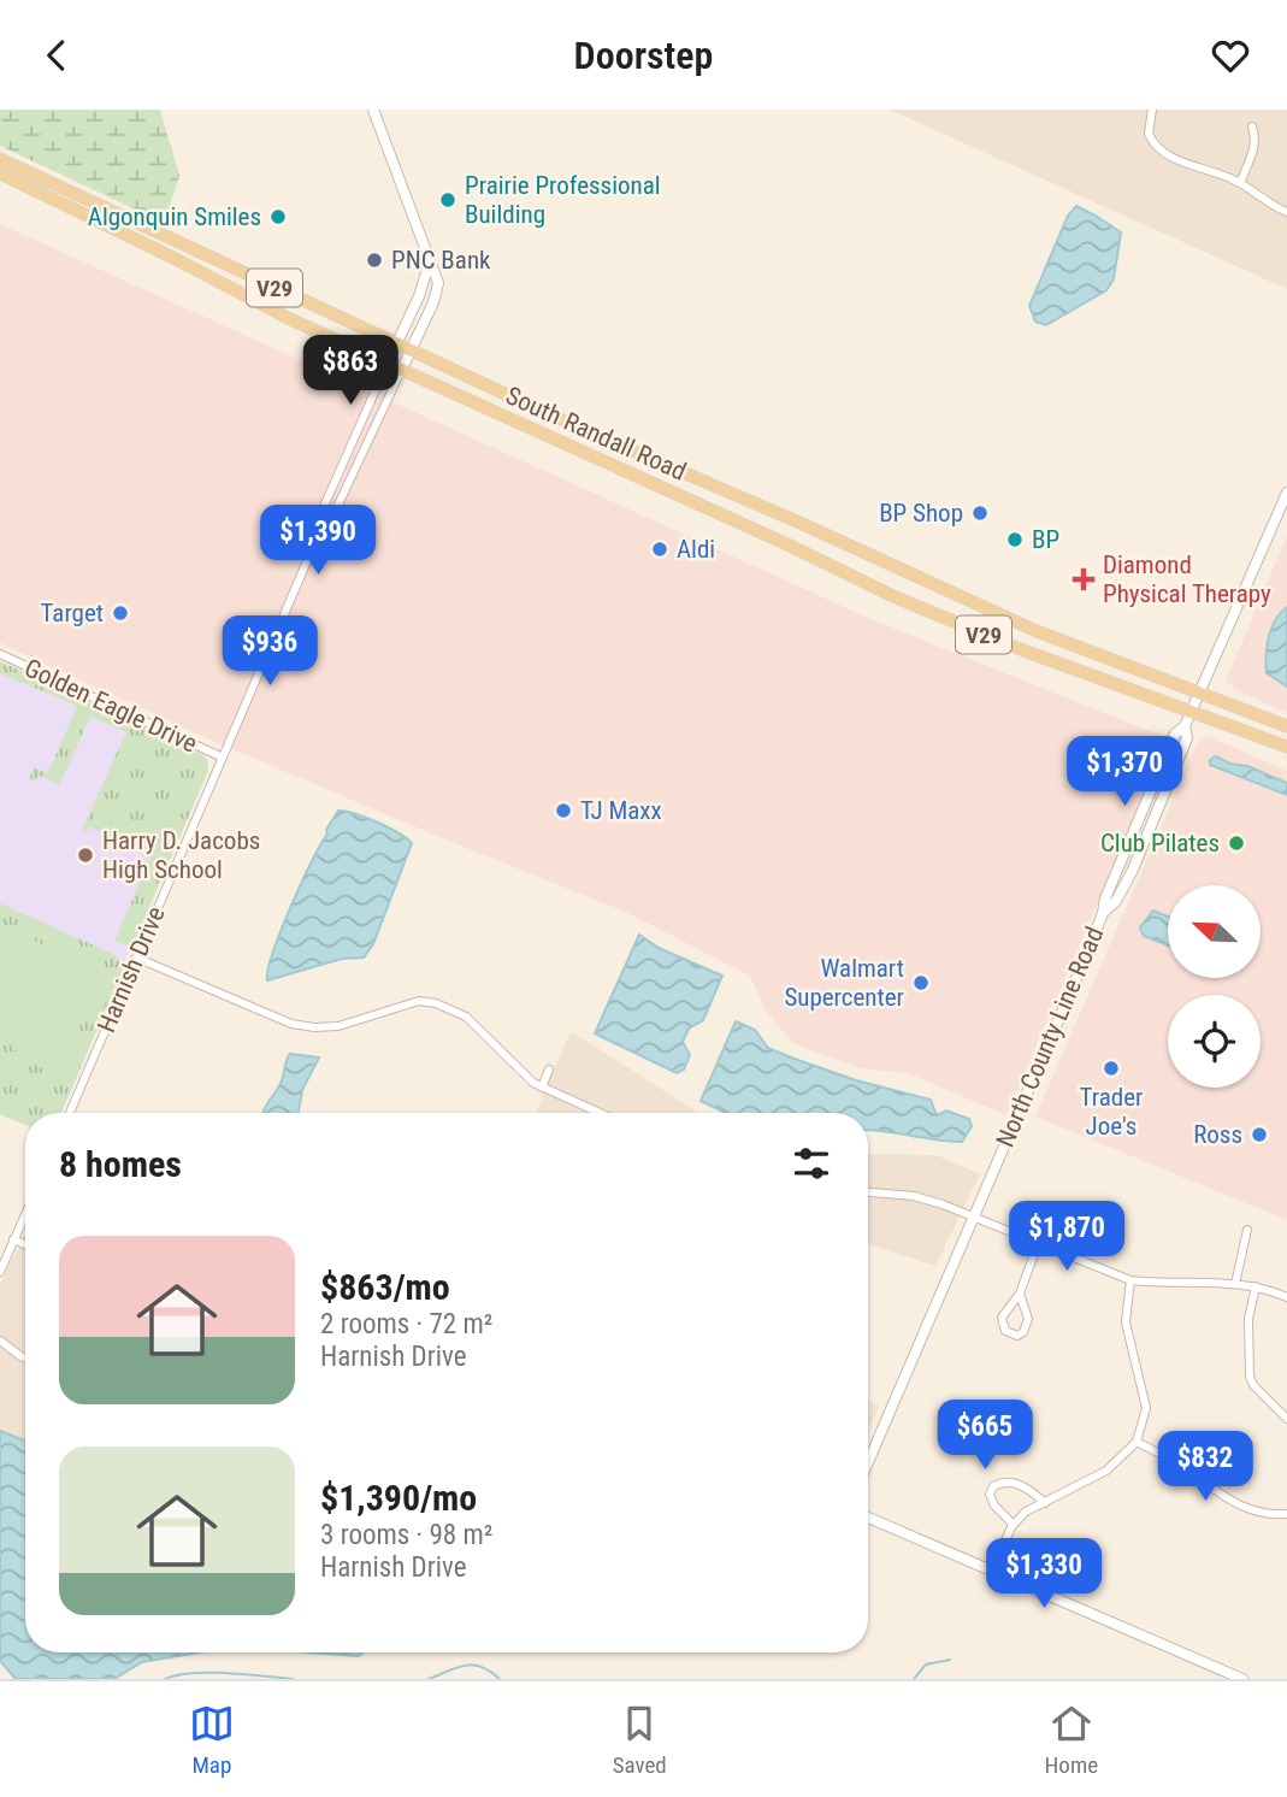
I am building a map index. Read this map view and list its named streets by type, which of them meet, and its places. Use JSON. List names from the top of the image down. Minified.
{"streets":{"main road":["V29","South Randall Road"],"street":["Golden Eagle Drive","Harnish Drive","North County Line Road"]},"crossings":[["South Randall Road","Harnish Drive"],["South Randall Road","North County Line Road"],["Golden Eagle Drive","Harnish Drive"]],"places":{"other":["Prairie Professional Building","Algonquin Smiles","PNC Bank","BP Shop","BP","Aldi","Target","TJ Maxx","Club Pilates","Harry D. Jacobs High School","Walmart Supercenter","Trader Joe's","Ross"],"health":["Diamond Physical Therapy"]},"north":"top left","page":{"header":"Doorstep","price":["$863","$1,390","$936","$1,370","$1,870","$665","$832","$1,330"],"heading":"8 homes","list":[{"name":"$863/mo","note":"2 rooms · 72 m² · Harnish Drive"},{"name":"$1,390/mo","note":"3 rooms · 98 m² · Harnish Drive"}],"tabs":["Map","Saved","Home"]}}
